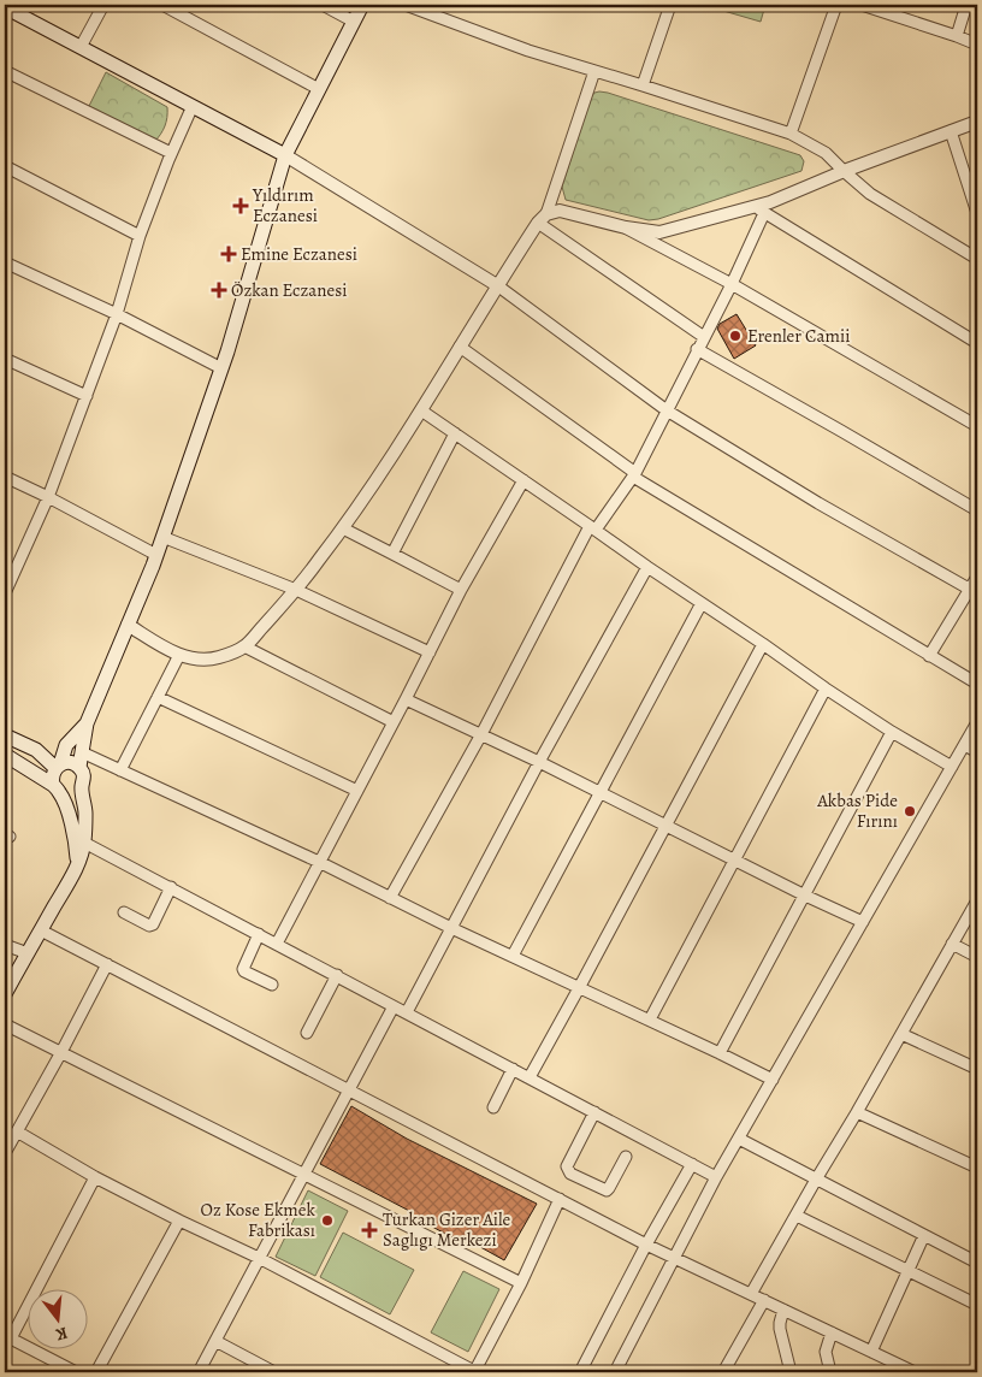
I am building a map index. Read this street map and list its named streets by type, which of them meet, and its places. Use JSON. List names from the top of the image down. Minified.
{"places":{"health":["Yıldırım Eczanesi","Emine Eczanesi","Özkan Eczanesi","Turkan Gizer Aile Saglıgı Merkezi"],"other":["Erenler Camii","Akbas Pide Fırını","Oz Kose Ekmek Fabrikası"]},"north":"bottom"}
